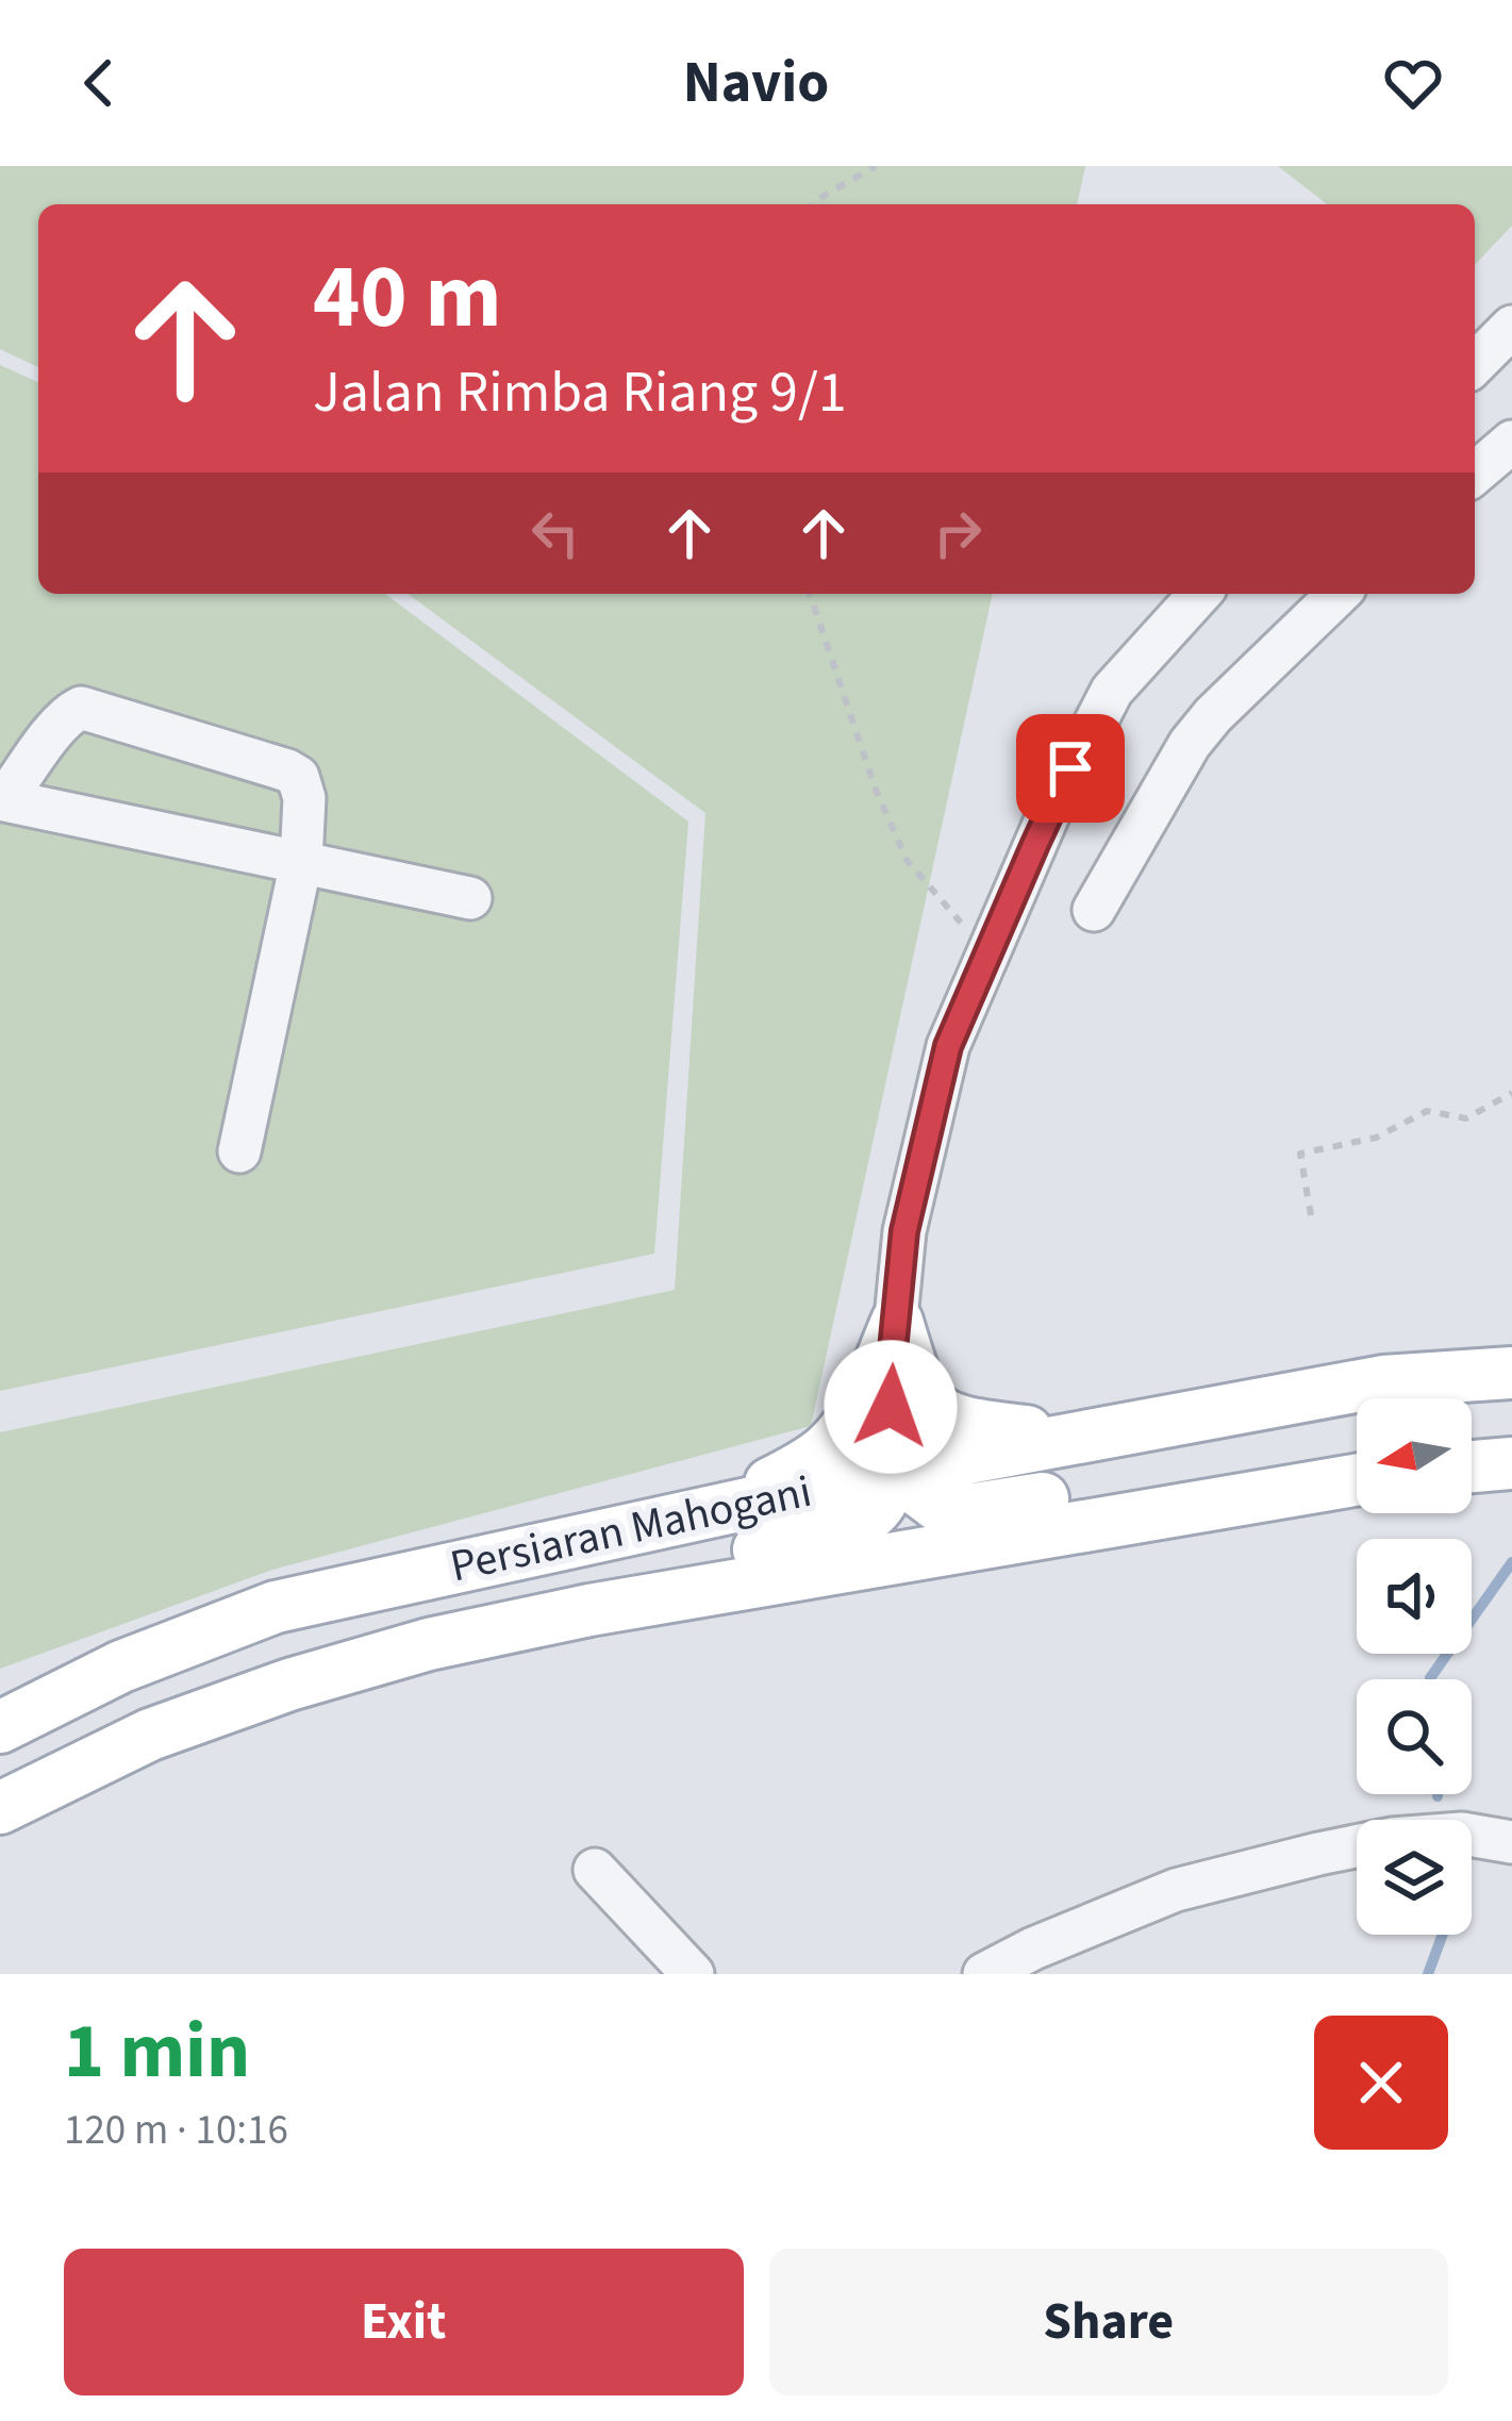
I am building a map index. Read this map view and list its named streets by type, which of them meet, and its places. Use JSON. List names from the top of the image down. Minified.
{"streets":{"main road":["Persiaran Mahogani"]},"north":"left","page":{"header":"Navio","turn":["40 m","Jalan Rimba Riang 9/1"],"heading":["1 min","120 m · 10:16"],"buttons":["Exit","Share"]}}
